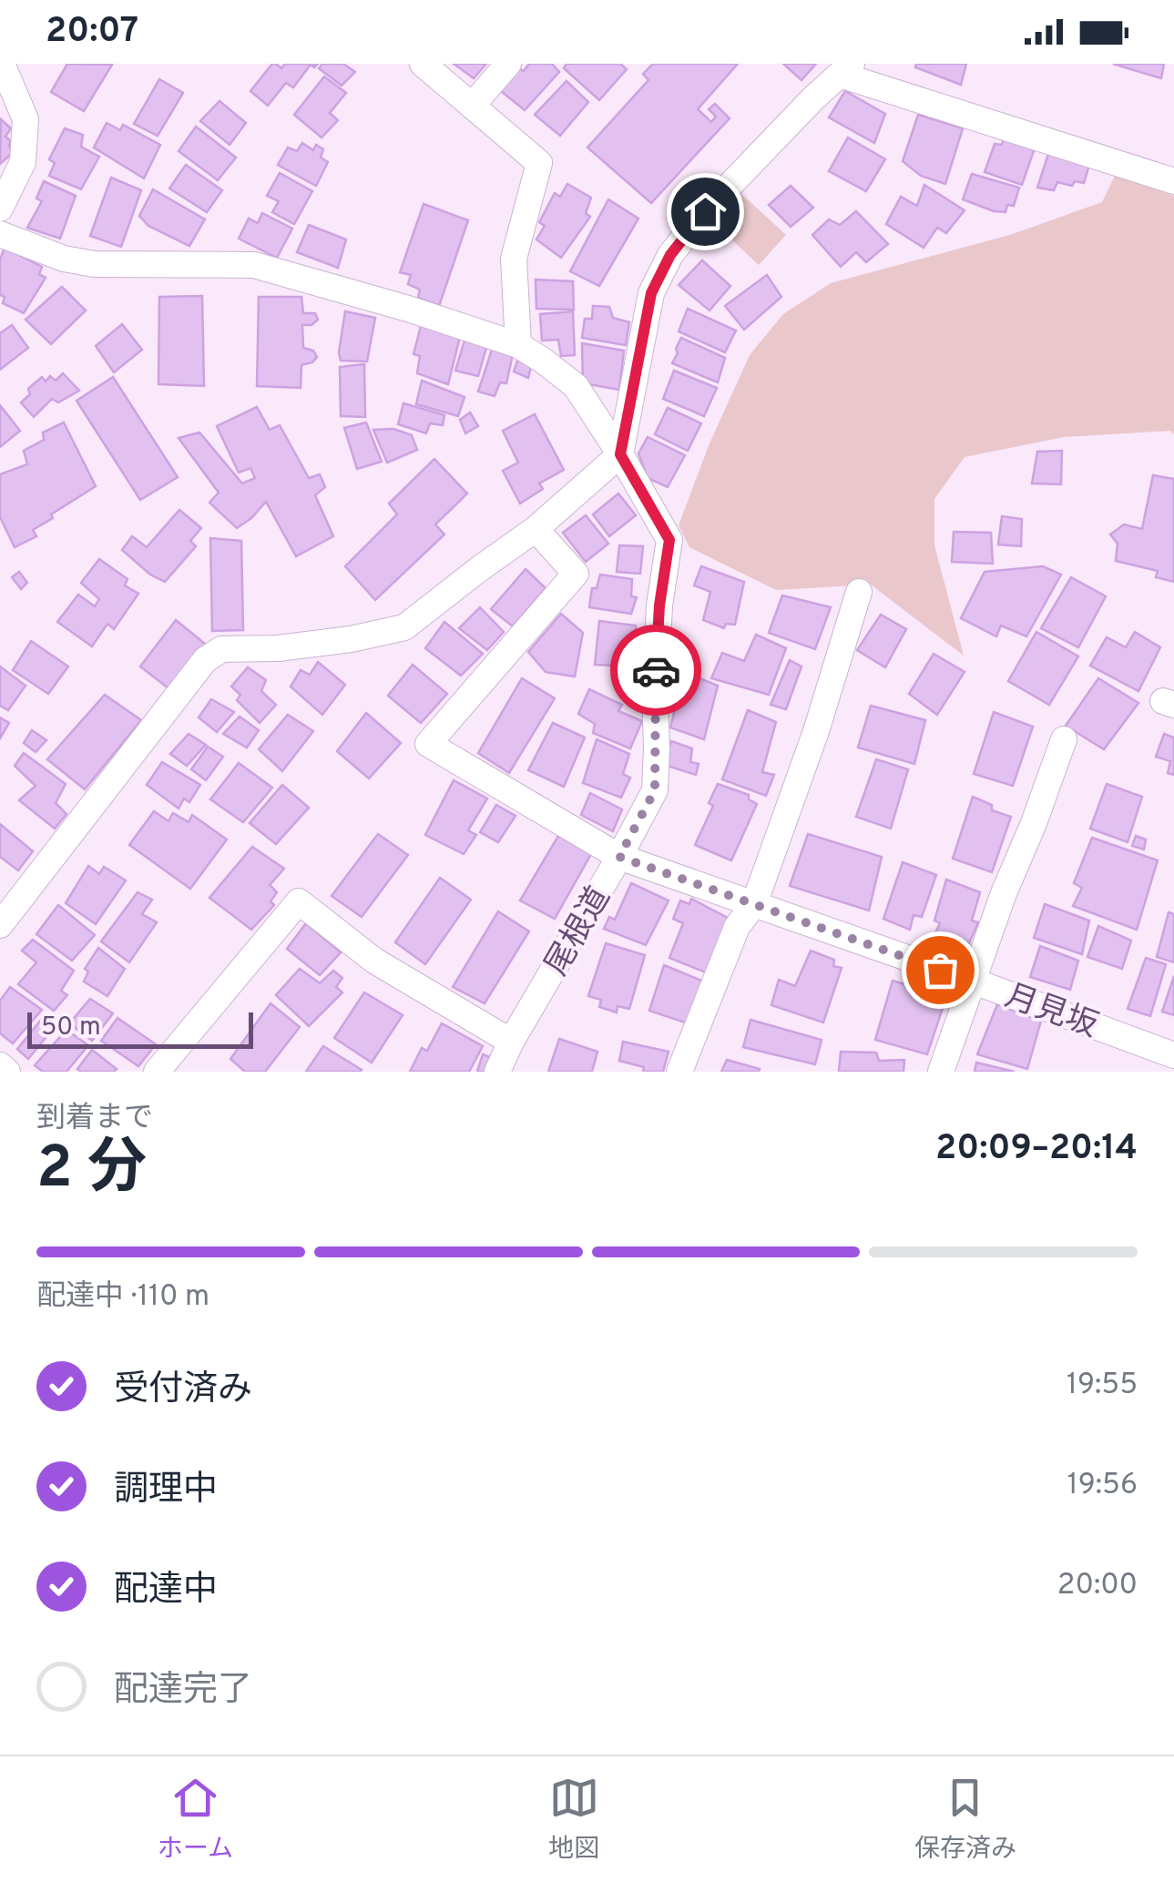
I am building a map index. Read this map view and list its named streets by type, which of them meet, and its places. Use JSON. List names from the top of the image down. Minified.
{"streets":{"street":["尾根道","月見坂"]},"crossings":[["尾根道","月見坂"]],"scale_bar":"50 m","page":{"status":"20:07","scale":"50 m","heading":["2 分","到着まで","20:09–20:14"],"bar":"配達中 · 110 m","list":[["受付済み","19:55"],["調理中","19:56"],["配達中","20:00"],"配達完了"],"tabs":["ホーム","地図","保存済み"]}}
